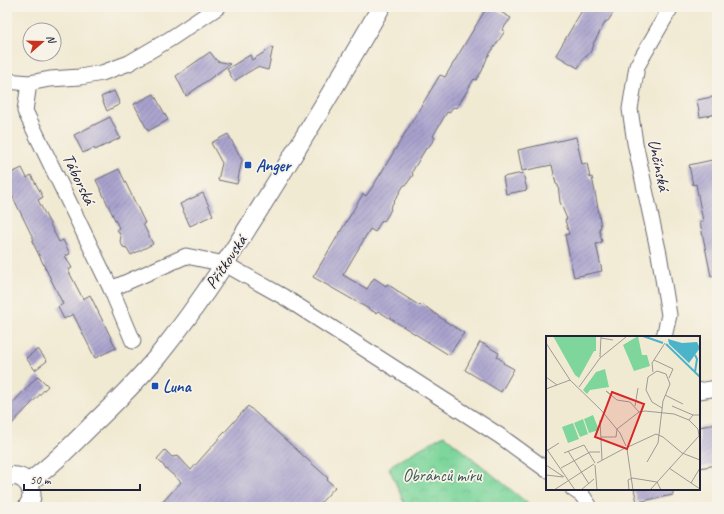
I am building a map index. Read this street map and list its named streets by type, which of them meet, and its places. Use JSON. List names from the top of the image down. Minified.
{"streets":{"street":["Unčínská","Táborská","Přítkovská"]},"parks":["Obránců míru"],"places":{"transit":["Anger","Luna"]},"scale_bar":"50 m","north":"right"}
